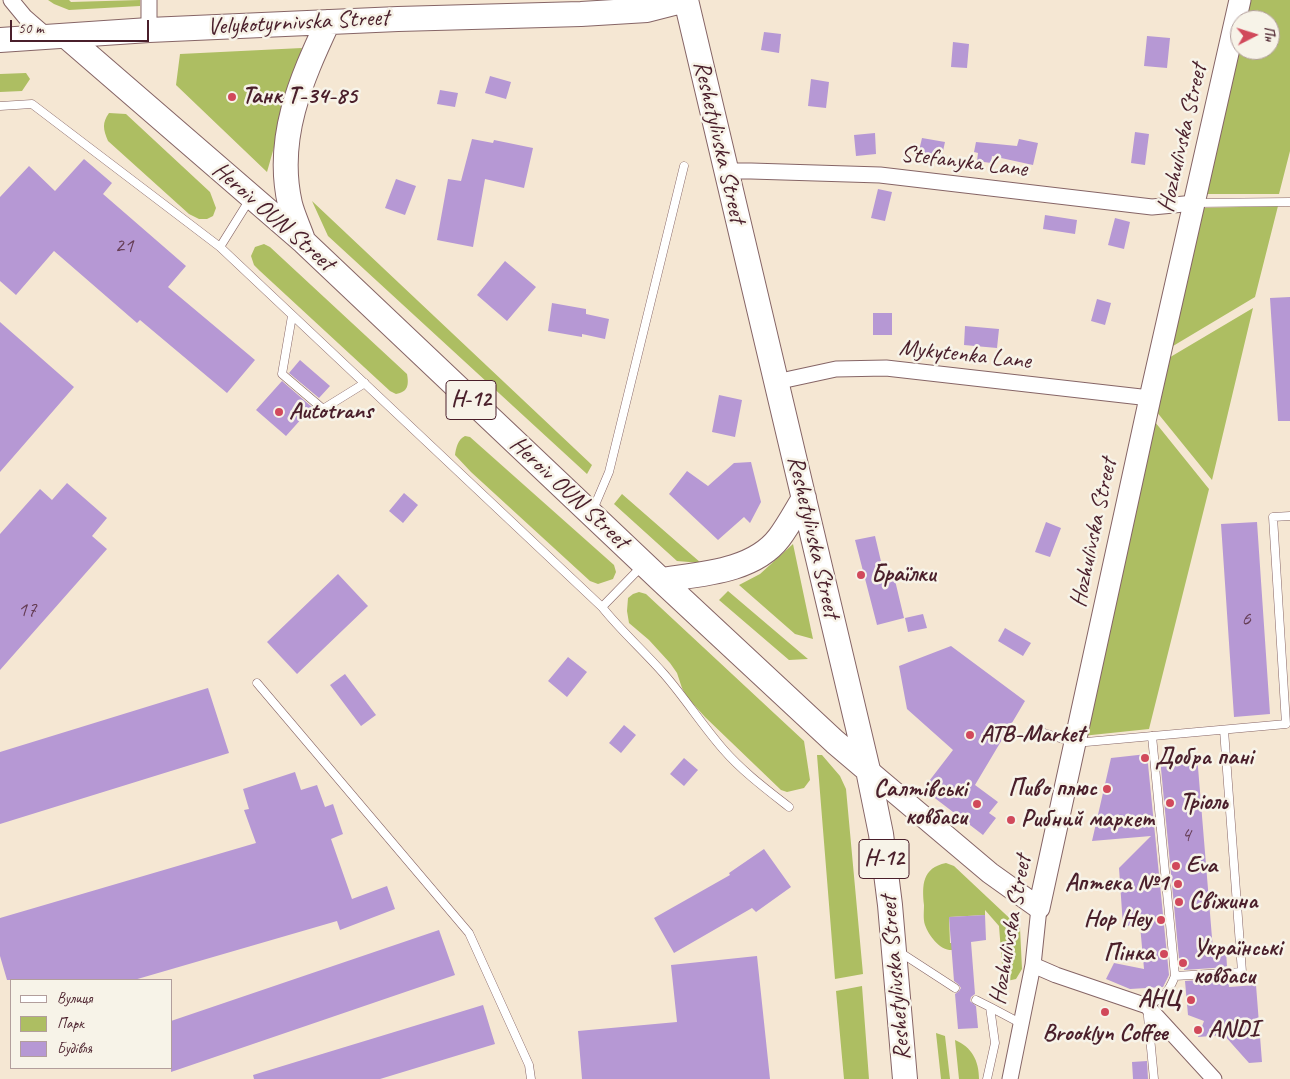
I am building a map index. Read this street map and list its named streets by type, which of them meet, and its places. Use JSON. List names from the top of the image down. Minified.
{"streets":{"main road":["Velykotyrnivska Street","Reshetylivska Street","Heroiv OUN Street","Н-12"],"street":["Hozhulivska Street","Stefanyka Lane","Mykytenka Lane"]},"crossings":[["Velykotyrnivska Street","Reshetylivska Street"],["Velykotyrnivska Street","Heroiv OUN Street"],["Hozhulivska Street","Stefanyka Lane"],["Hozhulivska Street","Mykytenka Lane"],["Reshetylivska Street","Stefanyka Lane"],["Reshetylivska Street","Heroiv OUN Street"],["Reshetylivska Street","Mykytenka Lane"]],"places":["Танк Т-34-85","Autotrans","Браїлки","ATB-Market","Добра пані","Пиво плюс","Тріоль","Салтівські ковбаси","Рибний маркет","Eva","Аптека №1","Свіжина","Hop Hey","Пінка","Українські ковбаси","АНЦ","Brooklyn Coffee","ANDI"],"house_numbers":["21","17","6","4"],"legend":["Вулиця","Парк","Будівля"],"scale_bar":"50 m","north":"right"}
